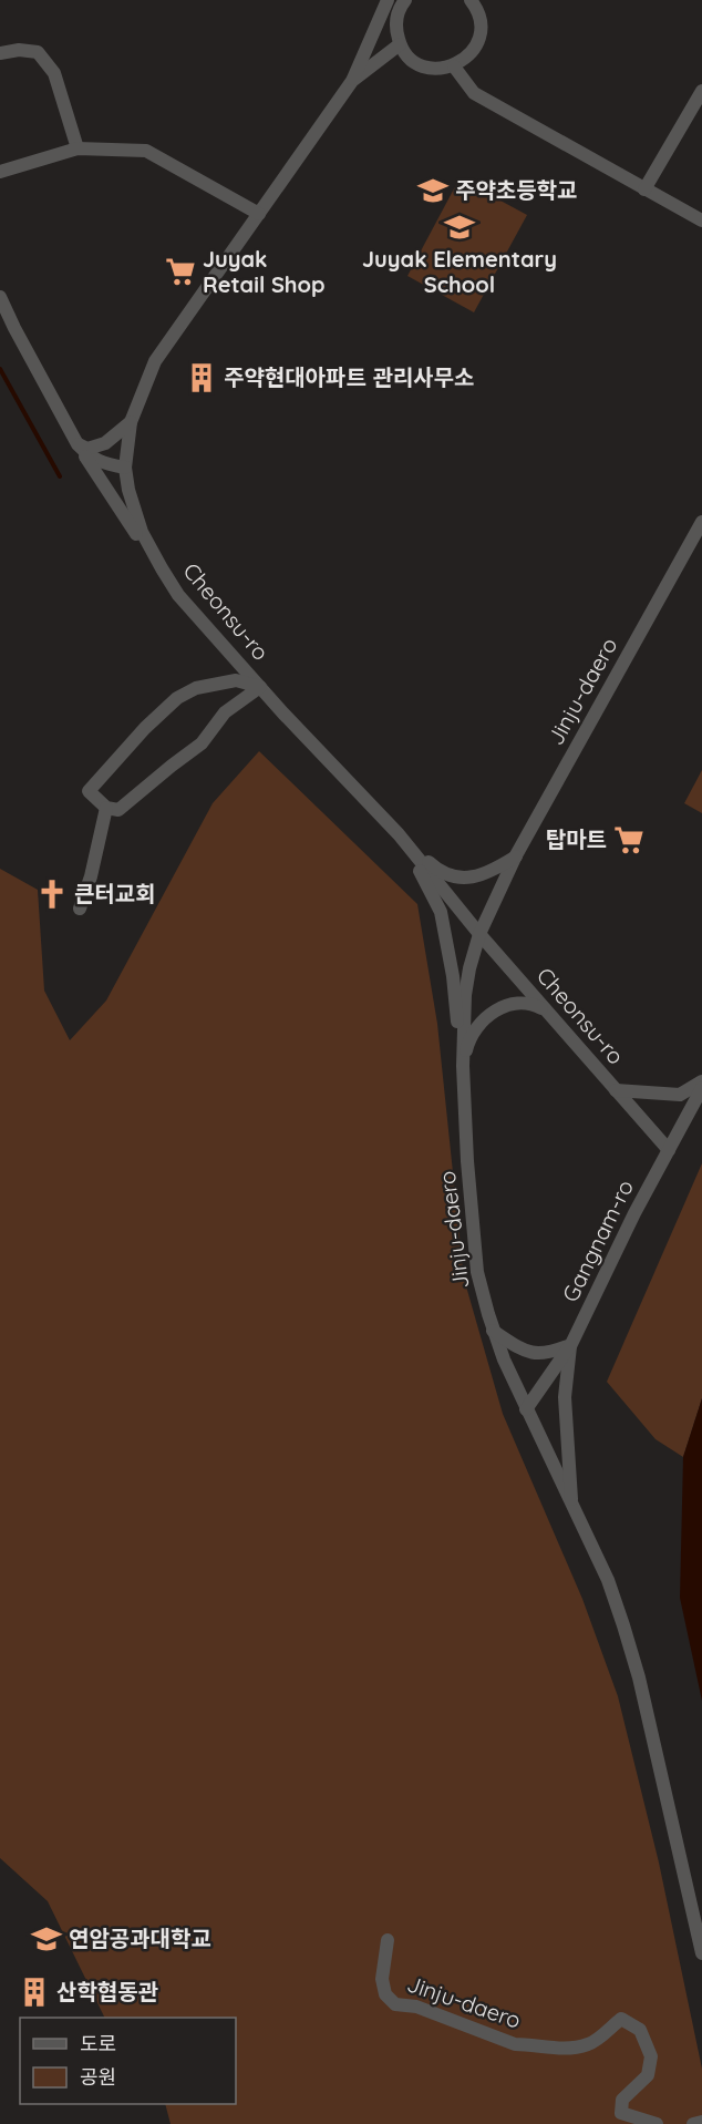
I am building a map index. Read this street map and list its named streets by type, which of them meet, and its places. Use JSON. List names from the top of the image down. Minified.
{"streets":{"street":["Cheonsu-ro","Jinju-daero","Gangnam-ro"]},"crossings":[["Cheonsu-ro","Jinju-daero"],["Cheonsu-ro","Gangnam-ro"],["Jinju-daero","Gangnam-ro"]],"places":{"school or university":["주약초등학교","Juyak Elementary School","연암공과대학교"],"supermarket":["Juyak Retail Shop","탑마트"],"building":["주약현대아파트 관리사무소","산학협동관"],"church":["큰터교회"]},"legend":["도로","공원"]}
